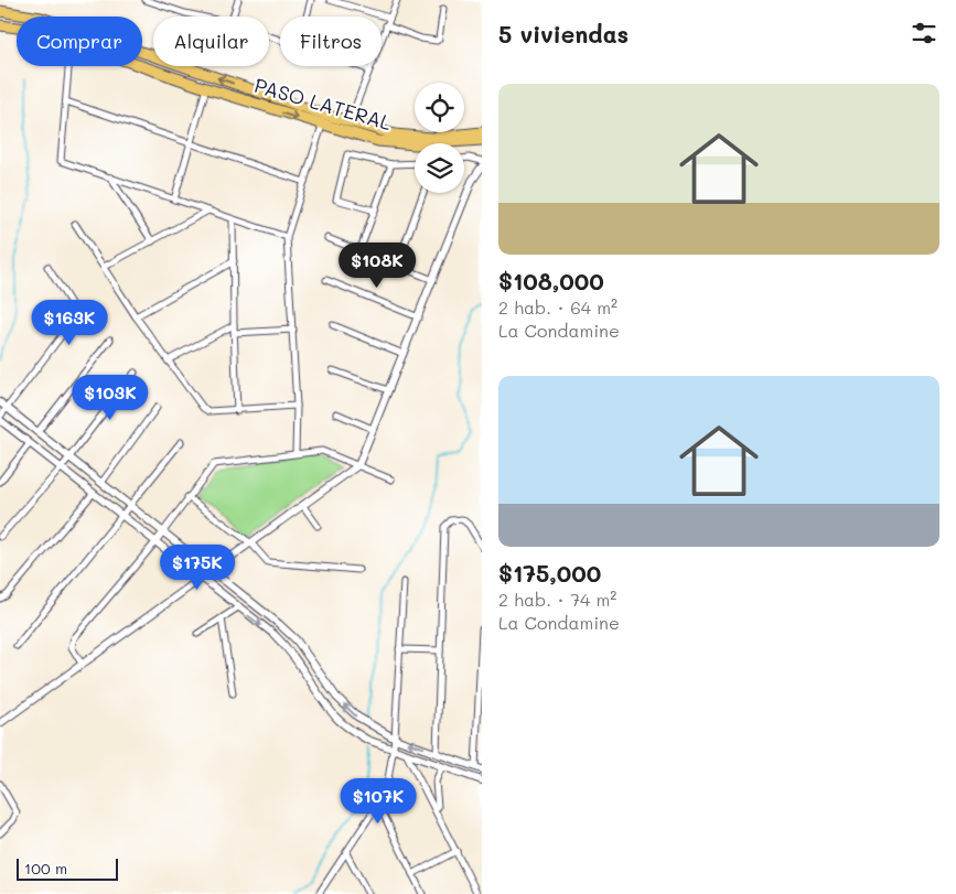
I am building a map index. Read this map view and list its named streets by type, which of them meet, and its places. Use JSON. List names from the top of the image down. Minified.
{"streets":{"highway":["PASO LATERAL"]},"scale_bar":"100 m","page":{"heading":"5 viviendas","chip":["Comprar","Alquilar","Filtros"],"list":[{"name":"$108,000","note":"2 hab. · 64 m² · La Condamine"},{"name":"$175,000","note":"2 hab. · 74 m² · La Condamine"}],"price":["$108K","$163K","$103K","$175K","$107K"],"scale":"100 m"}}
